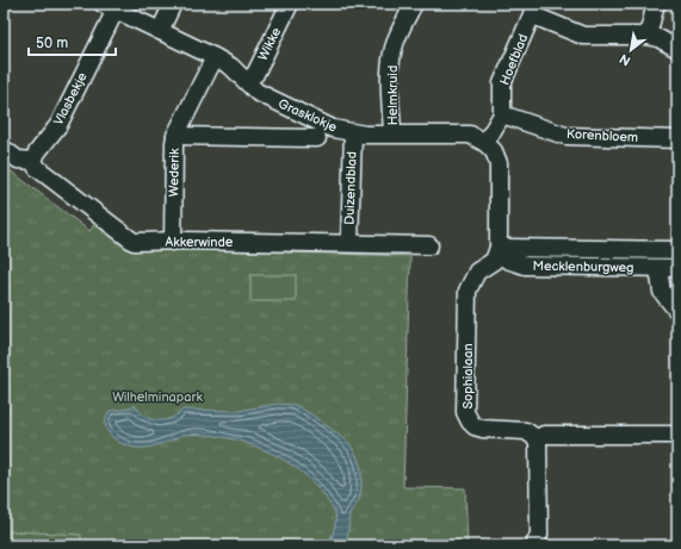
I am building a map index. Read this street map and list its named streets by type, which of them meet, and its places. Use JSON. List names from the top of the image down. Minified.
{"streets":{"street":["Wikke","Hoefblad","Helmkruid","Vlasbekje","Grasklokje","Korenbloem","Wederik","Duizendblad","Akkerwinde","Mecklenburgweg","Sophialaan"]},"crossings":[["Wikke","Grasklokje"],["Hoefblad","Korenbloem"],["Helmkruid","Grasklokje"],["Vlasbekje","Grasklokje"],["Vlasbekje","Akkerwinde"],["Grasklokje","Wederik"],["Grasklokje","Duizendblad"],["Wederik","Akkerwinde"],["Duizendblad","Akkerwinde"],["Mecklenburgweg","Sophialaan"]],"parks":["Wilhelminapark"],"scale_bar":"50 m","north":"bottom left"}
